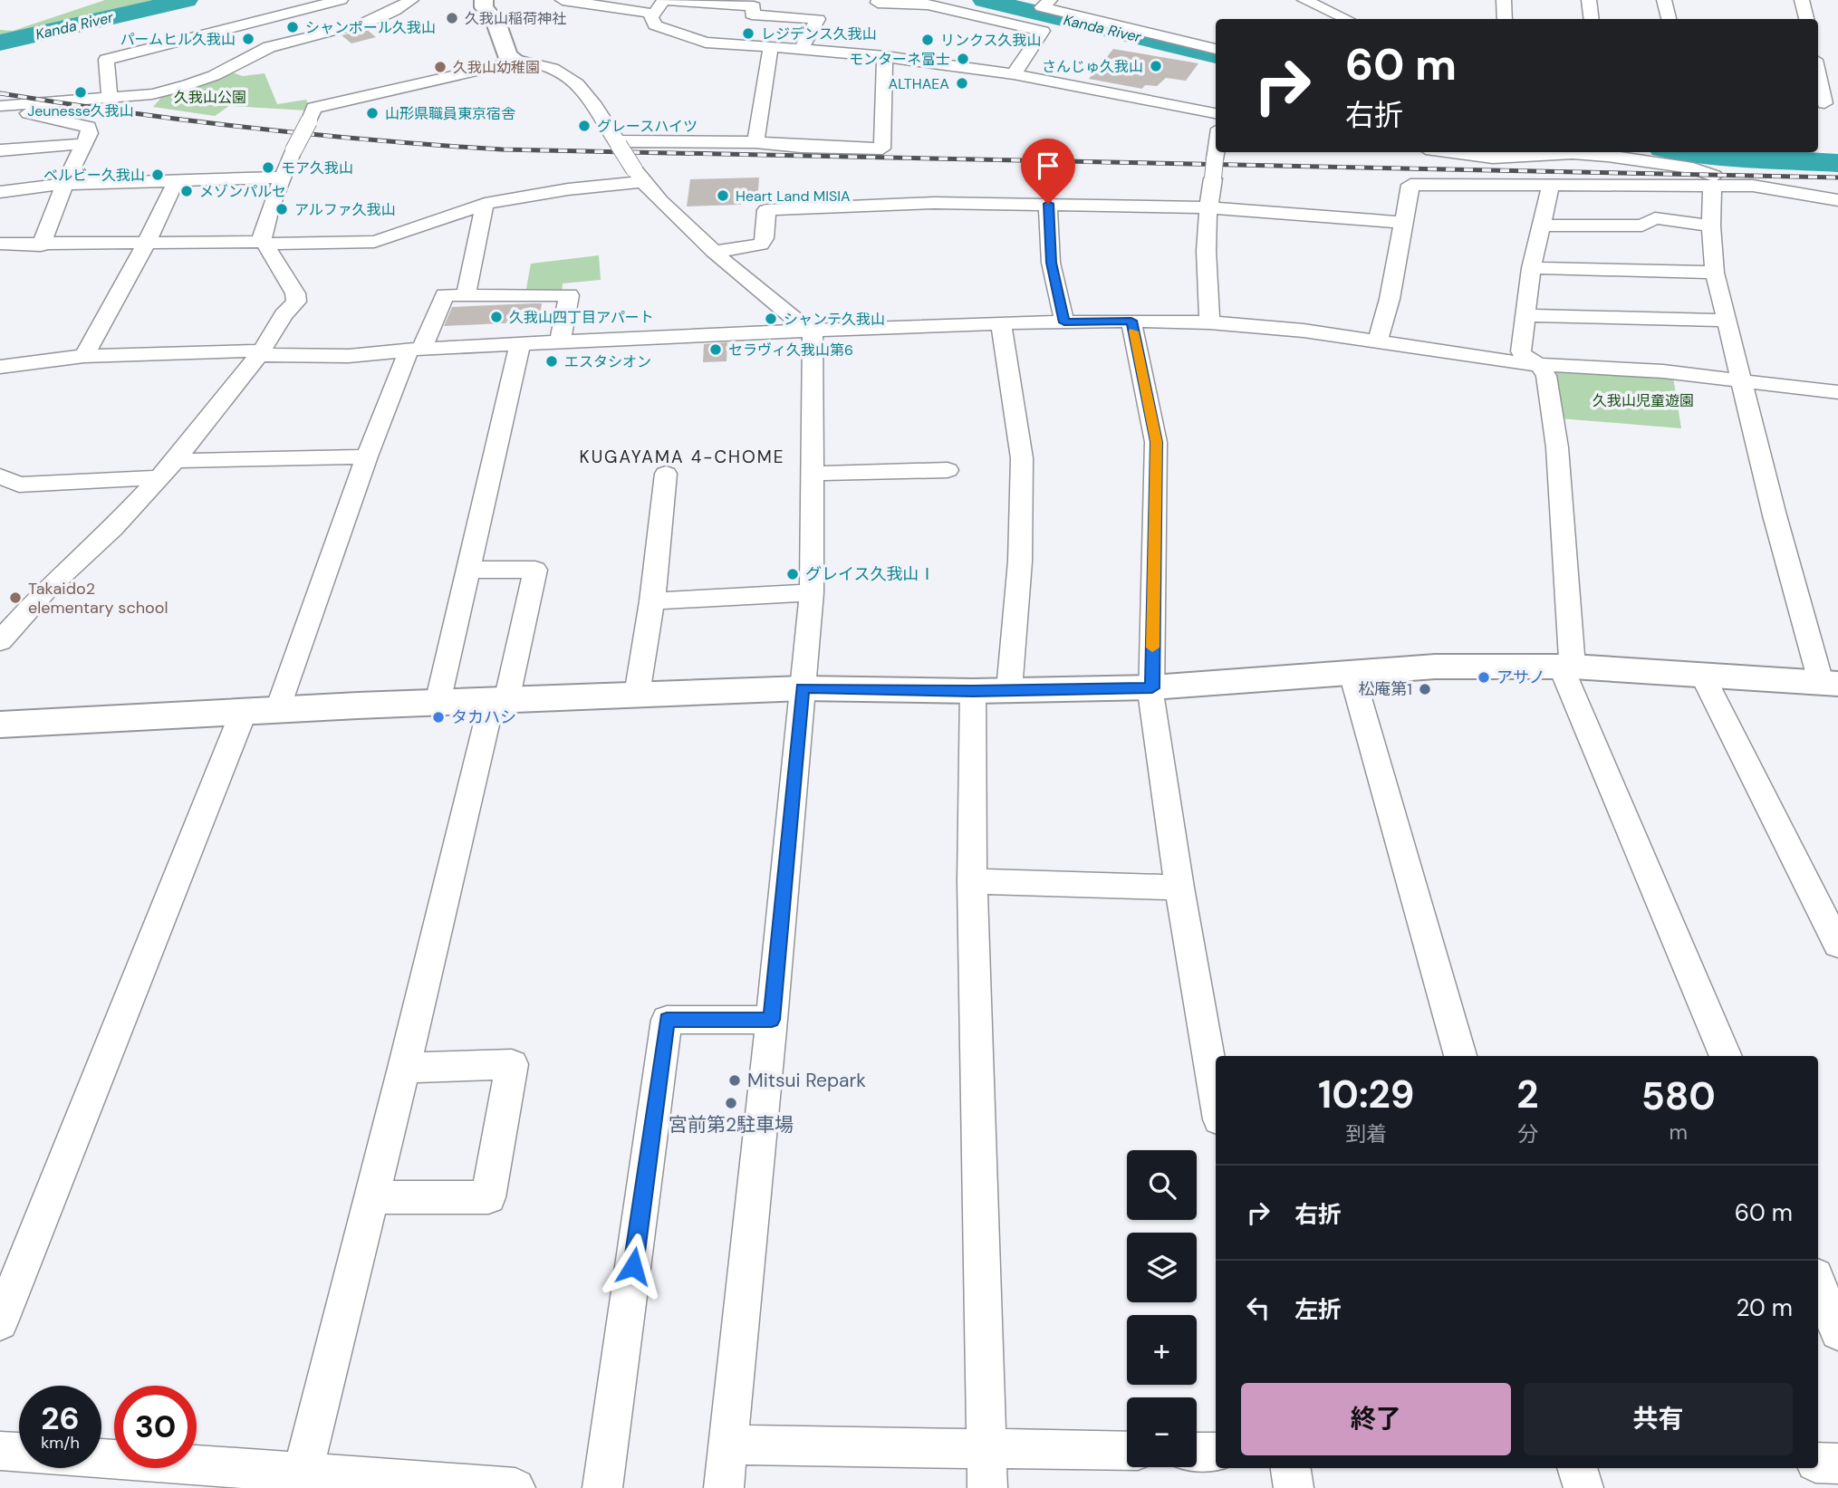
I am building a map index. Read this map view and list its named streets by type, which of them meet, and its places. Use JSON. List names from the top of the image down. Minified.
{"districts":["KUGAYAMA 4-CHOME"],"water":["Kanda River"],"parks":["久我山公園","久我山児童遊園"],"places":["久我山稲荷神社","シャンポール久我山","レジデンス久我山","パームヒル久我山","リンクス久我山","モンターネ富士","さんじゅ久我山","久我山幼稚園","ALTHAEA","Jeunesse久我山","山形県職員東京宿舎","グレースハイツ","モア久我山","ベルビー久我山","メゾンパルセ","Heart Land MISIA","アルファ久我山","久我山四丁目アパート","シャンテ久我山","セラヴィ久我山第6","エスタシオン","グレイス久我山Ⅰ","Takaido2 elementary school","アサノ","松庵第1","タカハシ","Mitsui Repark","宮前第2駐車場"],"page":{"turn":["60 m","右折"],"eta":["10:29","到着","2","分","580","m"],"map_buttons":["+","−"],"list":[{"name":"右折","value":"60 m"},{"name":"左折","value":"20 m"}],"buttons":["終了","共有"],"speed":"26 km/h","limit":"30"}}
